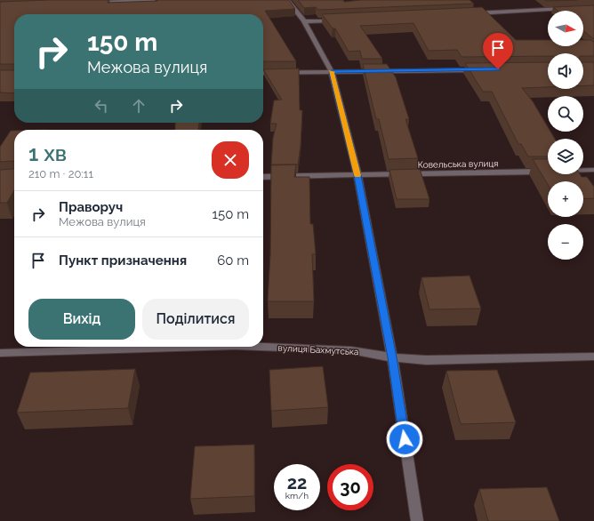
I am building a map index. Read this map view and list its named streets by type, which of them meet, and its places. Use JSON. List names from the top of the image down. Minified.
{"streets":{"street":["Ковельська вулиця","вулиця Бахмутська"]},"north":"right","page":{"map_buttons":["+","−"],"turn":["150 m","Межова вулиця"],"heading":["1 хв","210 m · 20:11"],"list":[{"name":"Праворуч","note":"Межова вулиця","value":"150 m"},{"name":"Пункт призначення","value":"60 m"}],"buttons":["Вихід","Поділитися"],"speed":"22 km/h","limit":"30"}}
